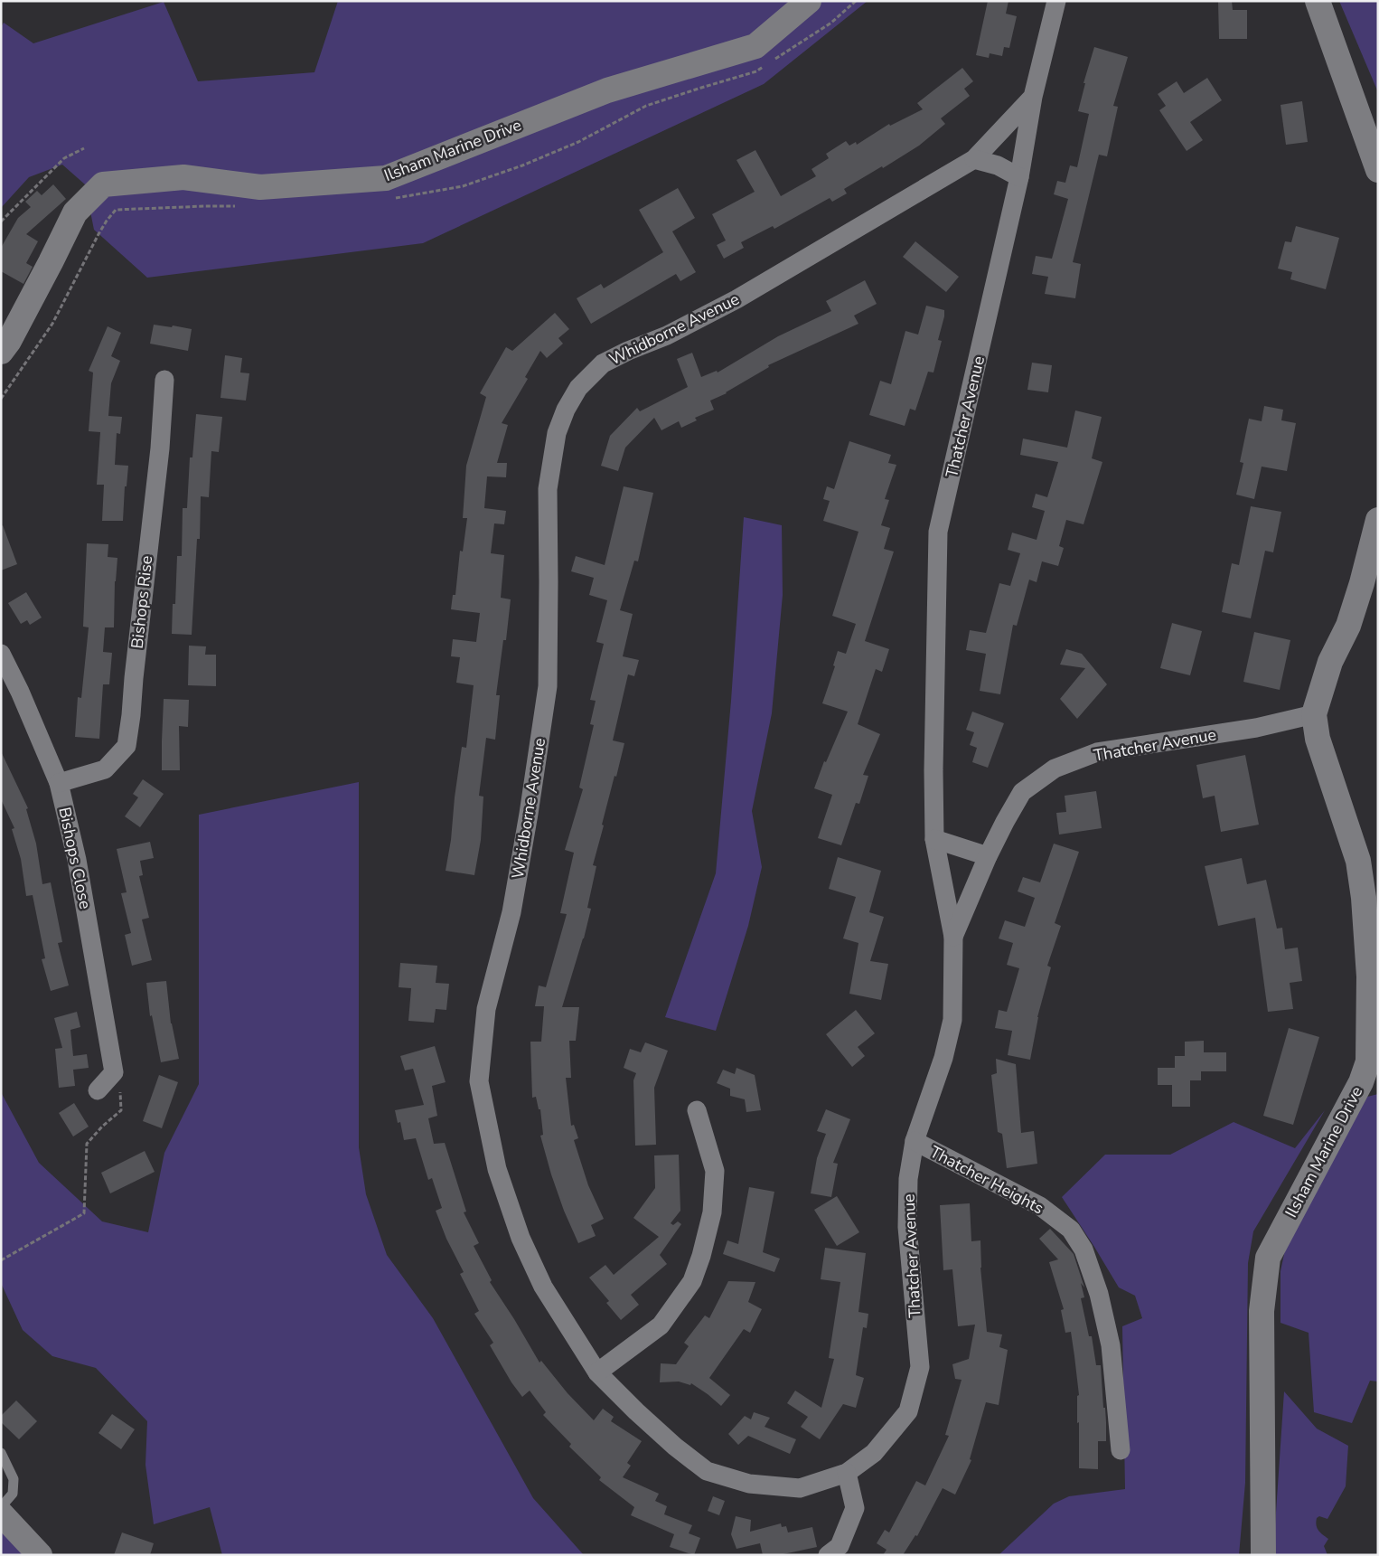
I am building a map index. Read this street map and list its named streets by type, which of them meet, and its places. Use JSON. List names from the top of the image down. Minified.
{"streets":{"street":["Ilsham Marine Drive","Whidborne Avenue","Thatcher Avenue","Bishops Rise","Bishops Close","Thatcher Heights"]},"crossings":[["Ilsham Marine Drive","Thatcher Avenue"],["Whidborne Avenue","Thatcher Avenue"],["Thatcher Avenue","Thatcher Heights"],["Bishops Rise","Bishops Close"]]}
